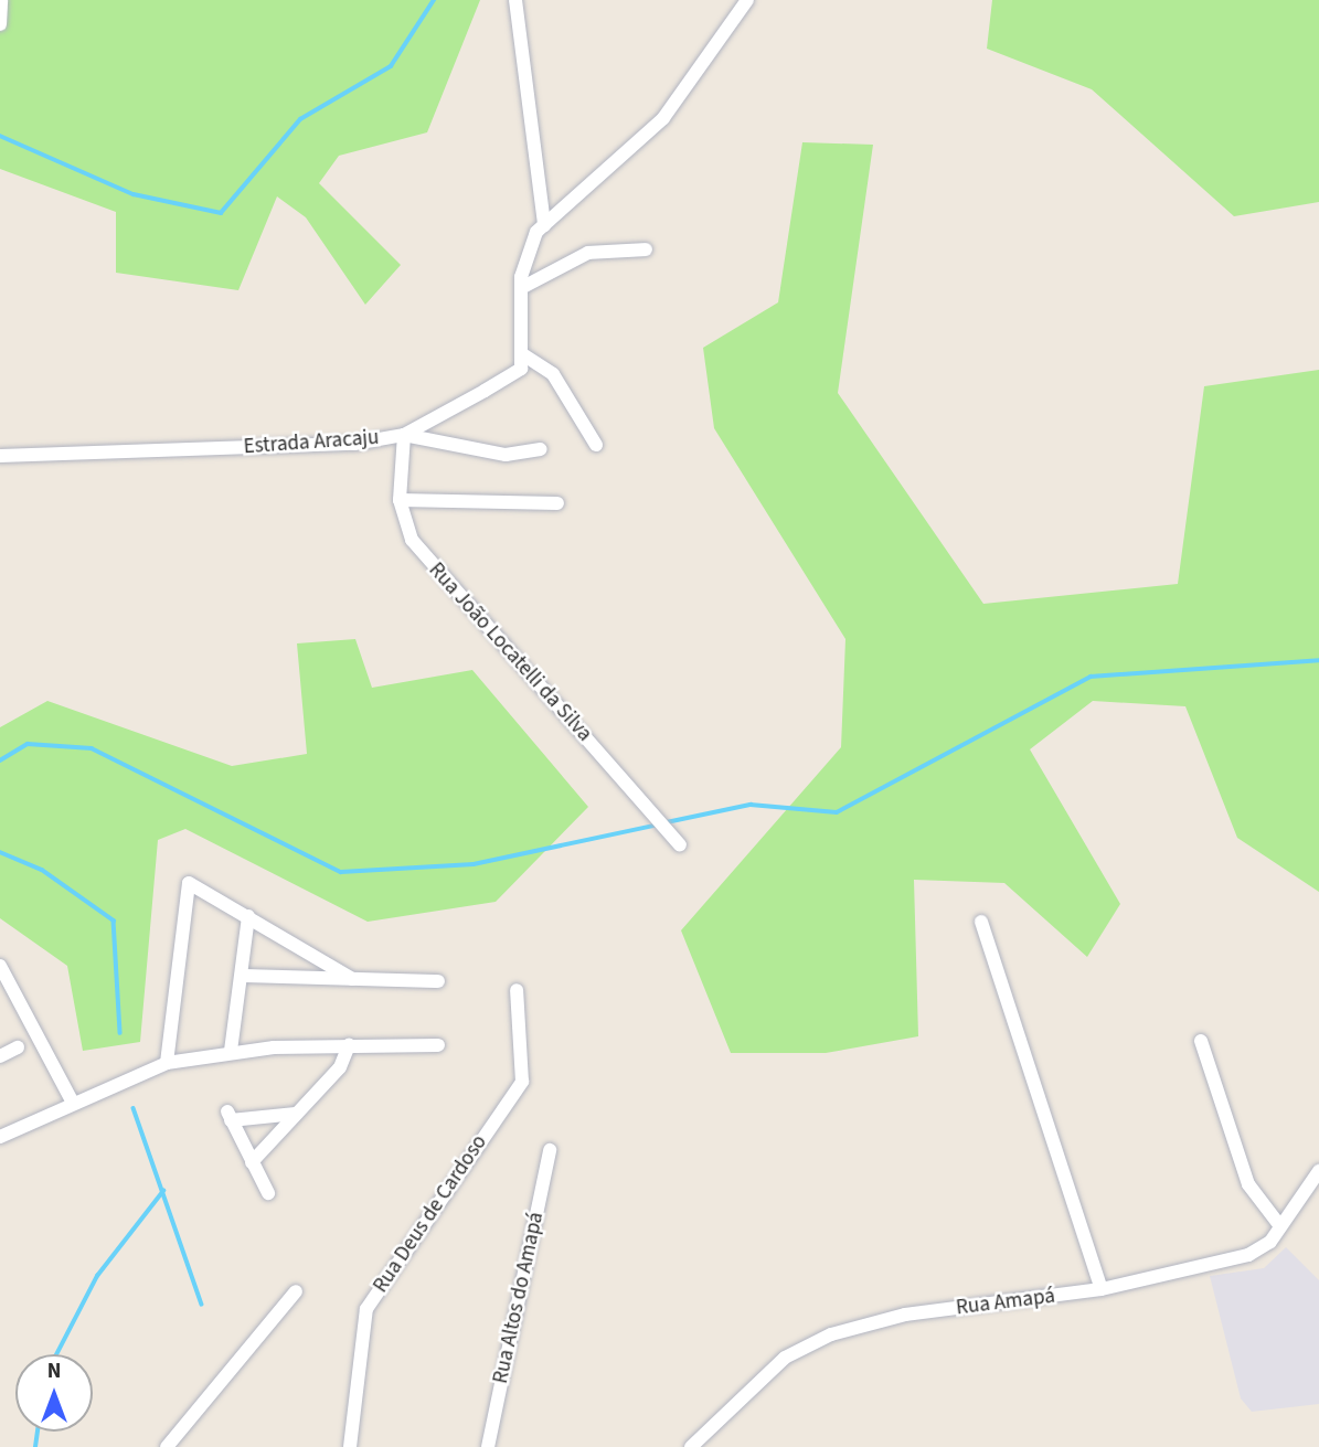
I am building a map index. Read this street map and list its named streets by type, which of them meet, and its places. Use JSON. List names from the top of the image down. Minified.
{"streets":{"street":["Estrada Aracaju","Rua João Locatelli da Silva","Rua Deus de Cardoso","Rua Altos do Amapá","Rua Amapá"]},"crossings":[["Estrada Aracaju","Rua João Locatelli da Silva"]],"north":"top"}
